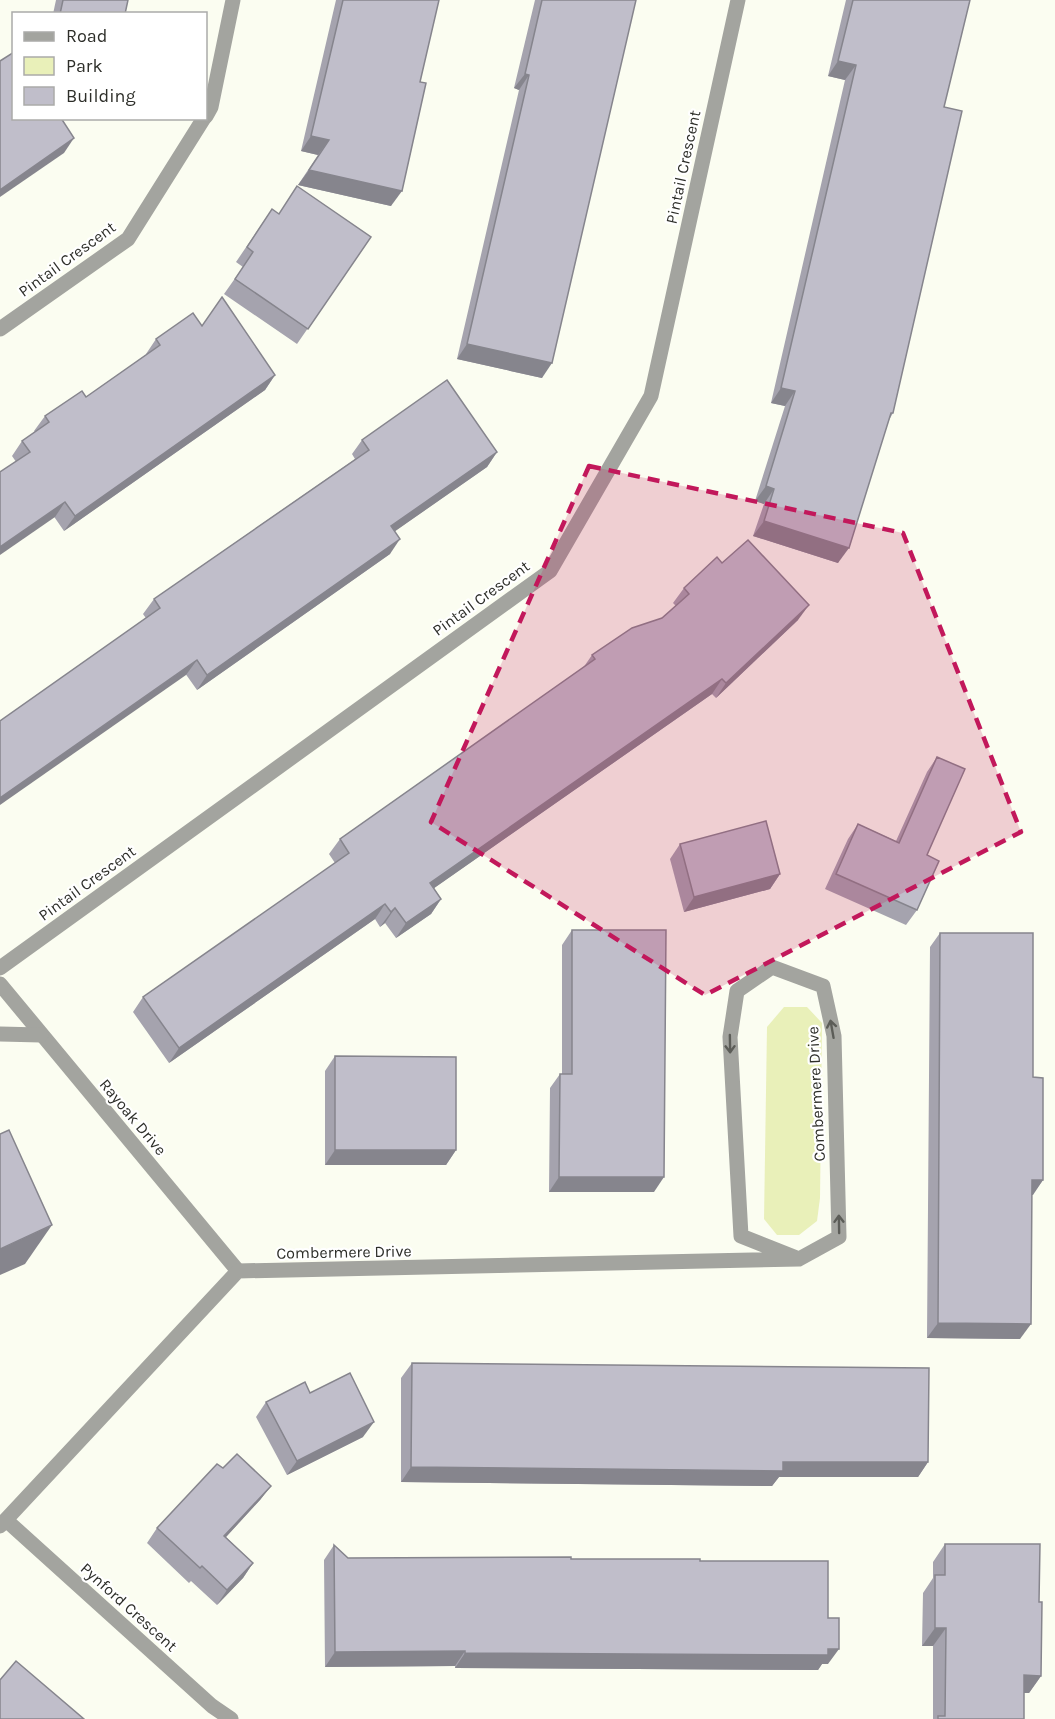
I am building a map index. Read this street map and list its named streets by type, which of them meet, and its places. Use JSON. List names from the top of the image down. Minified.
{"streets":{"street":["Pintail Crescent","Combermere Drive","Rayoak Drive","Pynford Crescent"]},"crossings":[["Combermere Drive","Rayoak Drive"]],"legend":["Road","Park","Building"]}
